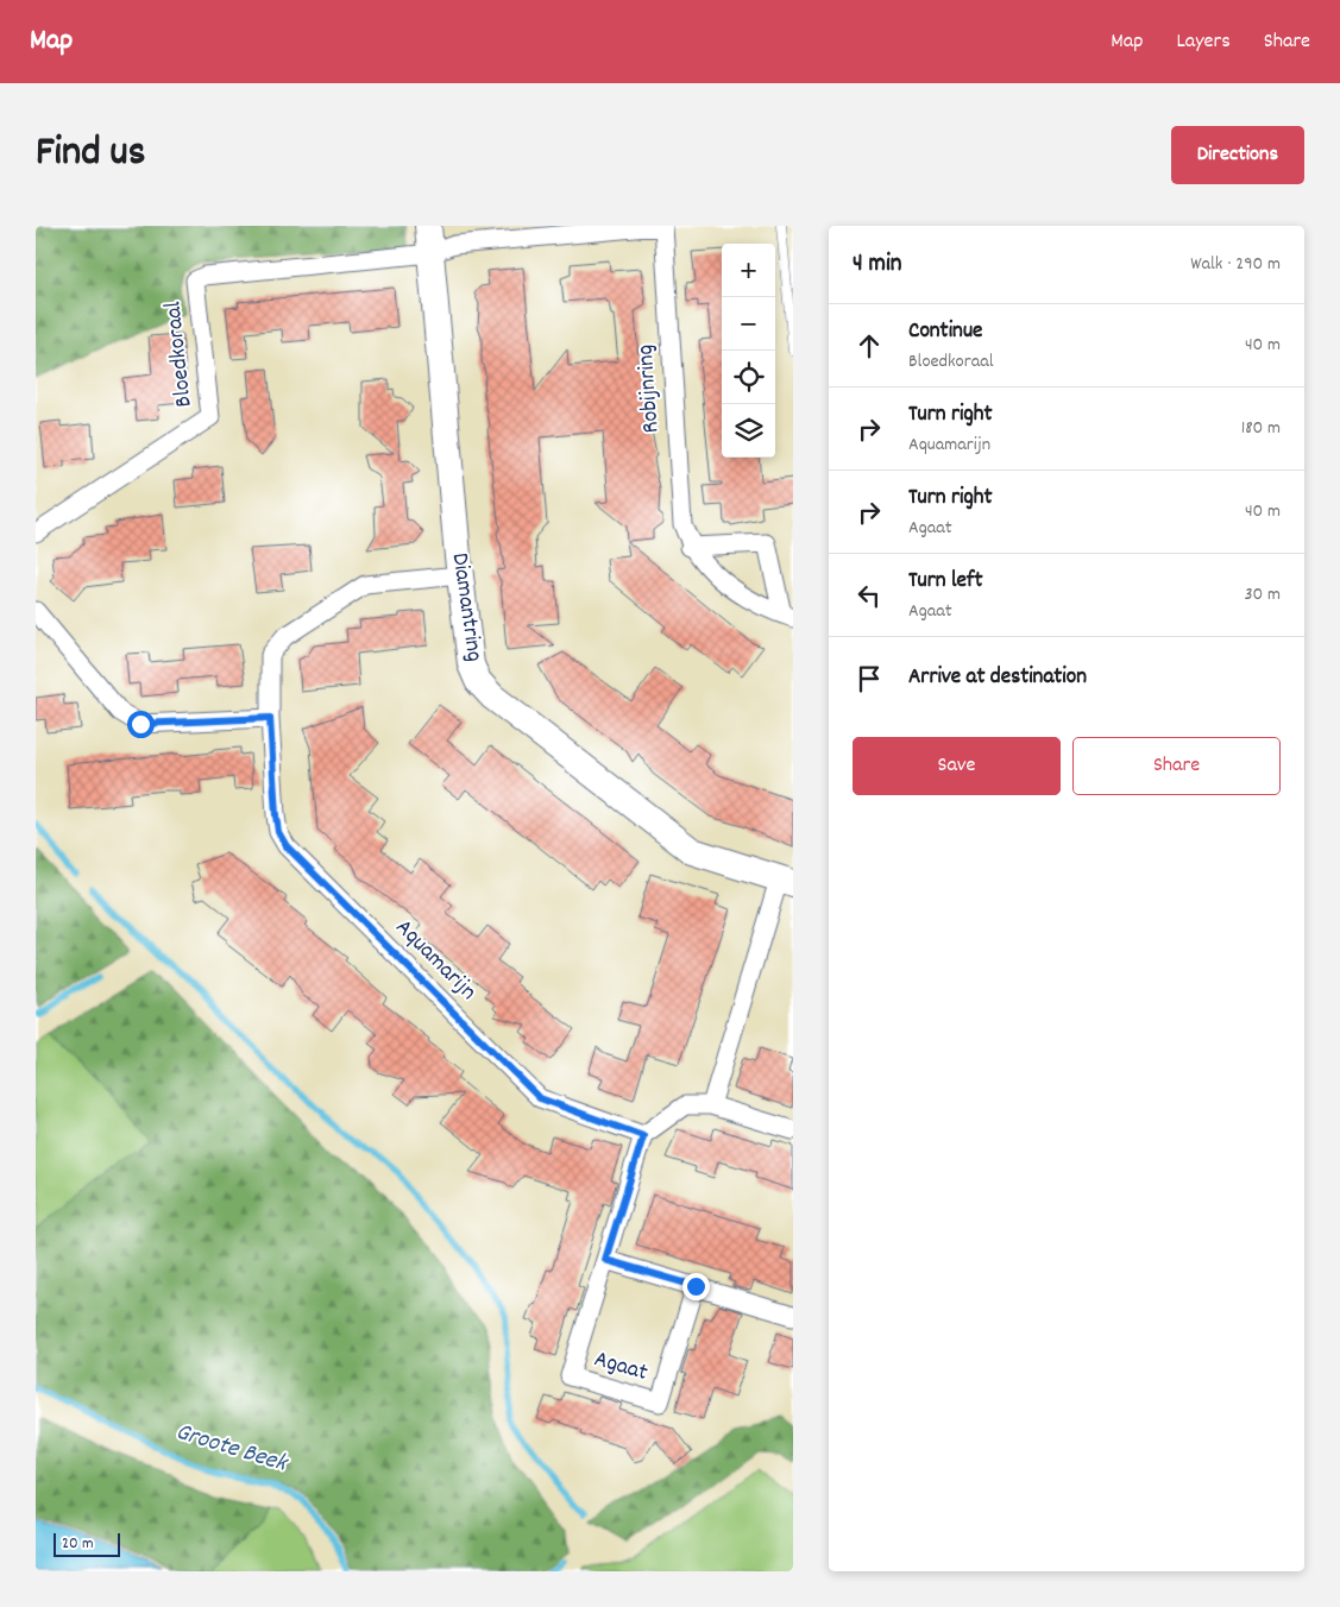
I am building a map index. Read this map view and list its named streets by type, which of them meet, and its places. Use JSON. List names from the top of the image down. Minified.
{"streets":{"street":["Bloedkoraal","Robijnring","Diamantring","Aquamarijn","Agaat"]},"crossings":[["Bloedkoraal","Diamantring"],["Diamantring","Aquamarijn"],["Aquamarijn","Agaat"]],"water":["Groote Beek"],"scale_bar":"20 m","page":{"header":"Map","nav":["Map","Layers","Share"],"title":"Find us","buttons":["Directions",["Save","Share"]],"heading":["4 min","Walk · 290 m"],"map_buttons":["+","−"],"list":[["Continue","Bloedkoraal","40 m"],["Turn right","Aquamarijn","180 m"],["Turn right","Agaat","40 m"],["Turn left","Agaat","30 m"],"Arrive at destination"],"scale":"20 m"}}
